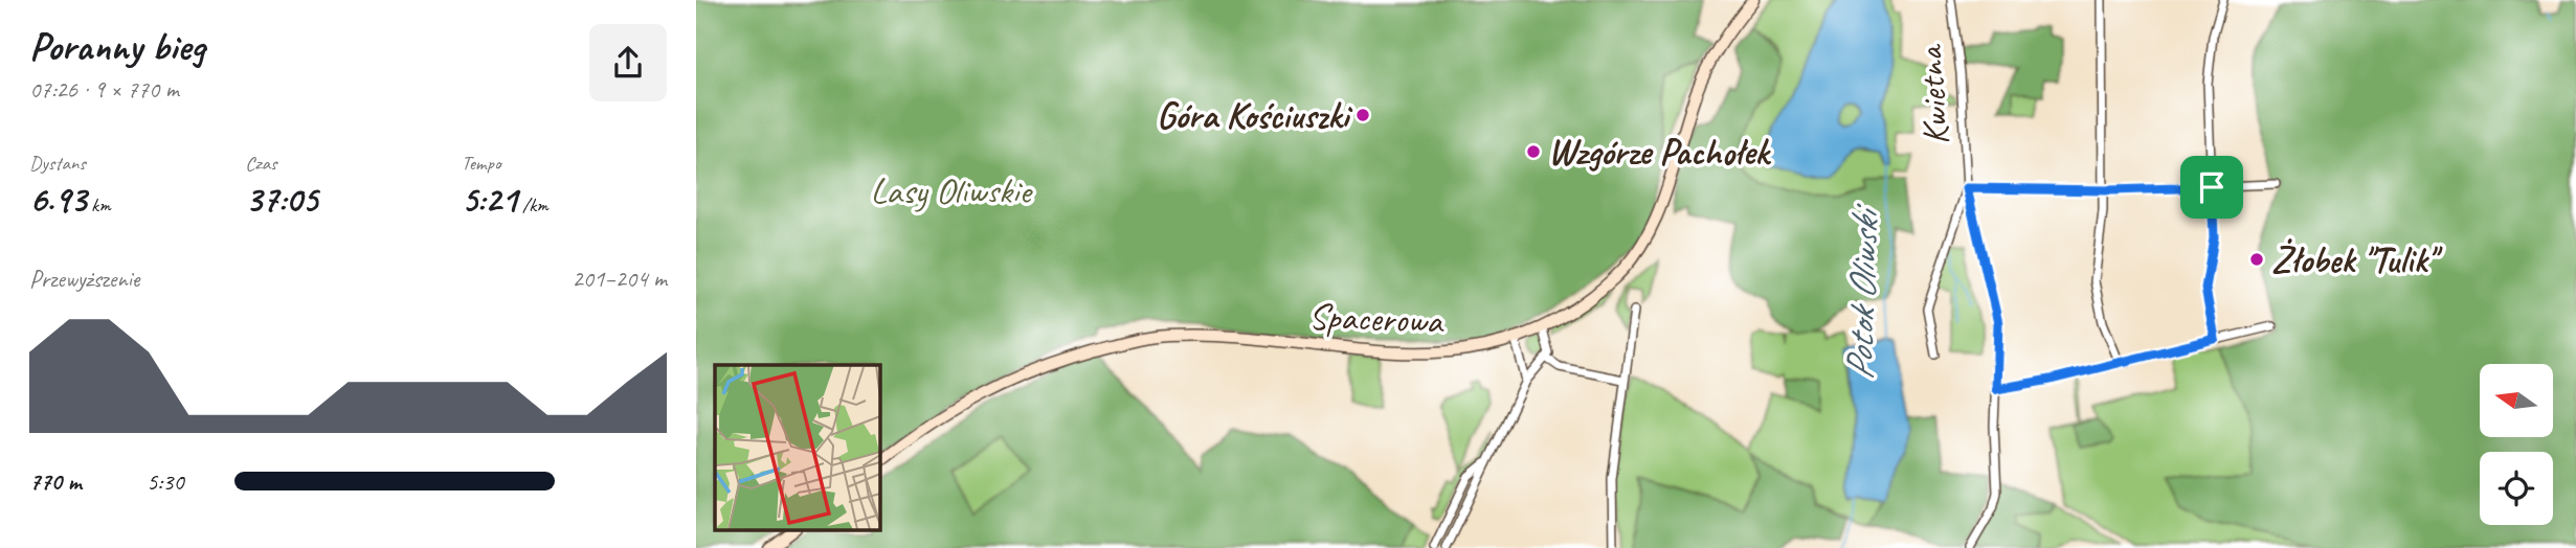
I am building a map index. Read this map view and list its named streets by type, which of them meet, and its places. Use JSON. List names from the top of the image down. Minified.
{"streets":{"main road":["Spacerowa"],"street":["Kwietna"]},"water":["Potok Oliwski"],"parks":["Lasy Oliwskie"],"places":["Góra Kościuszki","Wzgórze Pachołek","Żłobek \"Tulik\""],"north":"left","page":{"heading":["Poranny bieg","07:26 · 9 × 770 m"],"stats":[["Dystans","6.93 km"],["Czas","37:05"],["Tempo","5:21 /km"]],"chart":["Przewyższenie","201–204 m"],"list":[{"name":"770 m","note":"5:30"}]}}
